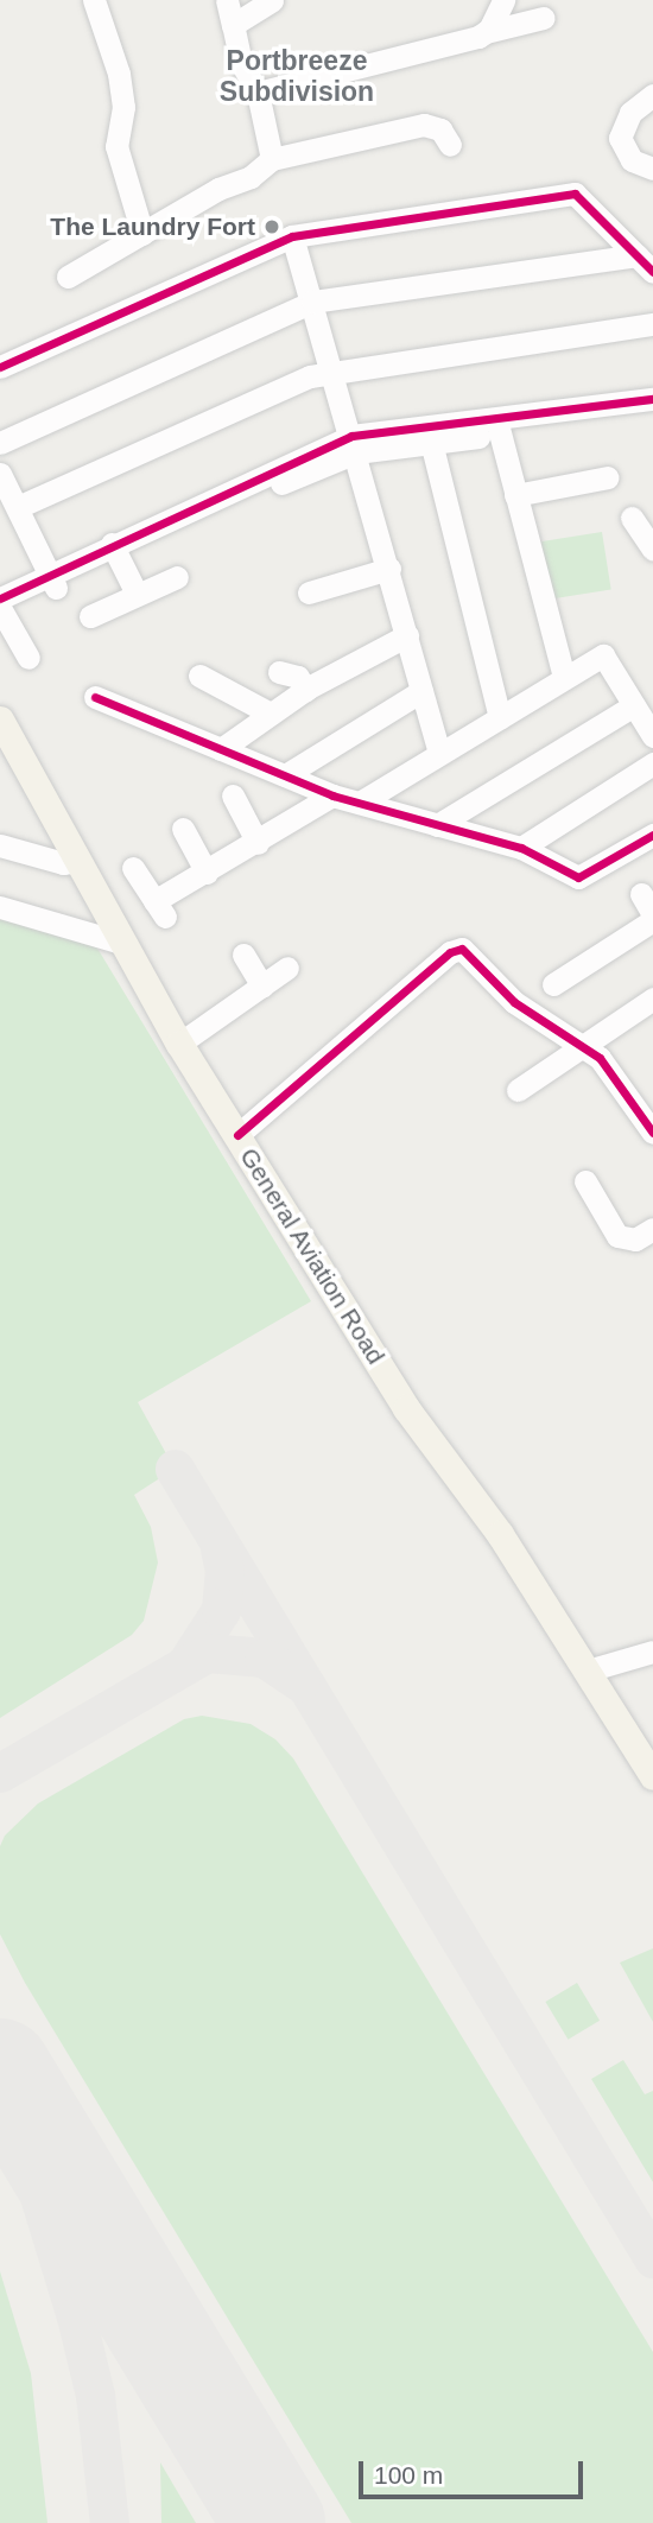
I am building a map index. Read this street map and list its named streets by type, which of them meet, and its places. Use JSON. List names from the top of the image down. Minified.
{"streets":{"main road":["General Aviation Road"]},"districts":["Portbreeze Subdivision"],"places":["The Laundry Fort"],"scale_bar":"100 m"}
